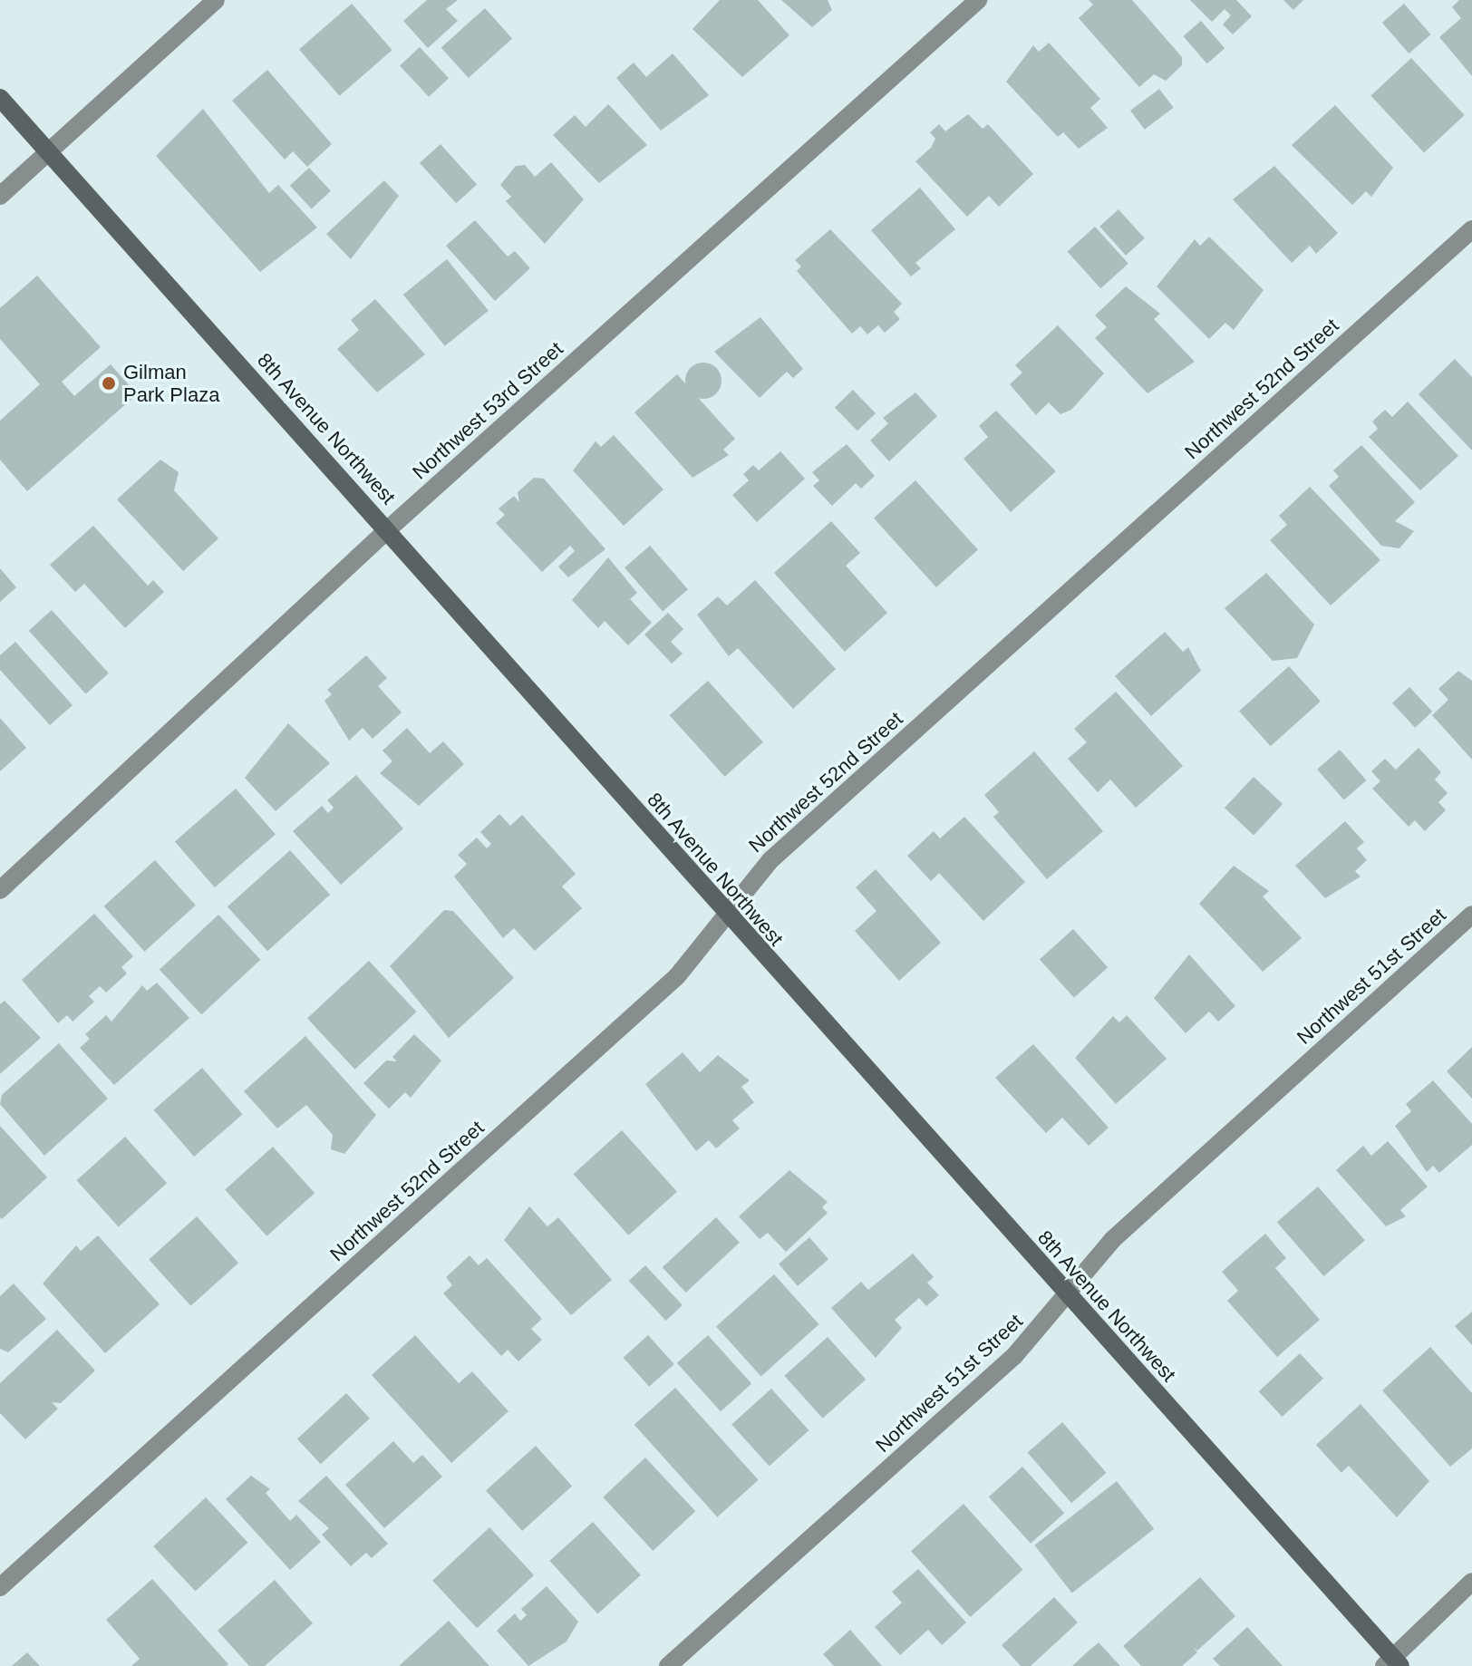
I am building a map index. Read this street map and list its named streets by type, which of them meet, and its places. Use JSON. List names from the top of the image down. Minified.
{"streets":{"main road":["8th Avenue Northwest"],"street":["Northwest 52nd Street","Northwest 53rd Street","Northwest 51st Street"]},"crossings":[["Northwest 52nd Street","8th Avenue Northwest"],["Northwest 53rd Street","8th Avenue Northwest"],["8th Avenue Northwest","Northwest 51st Street"]],"places":["Gilman Park Plaza"]}
